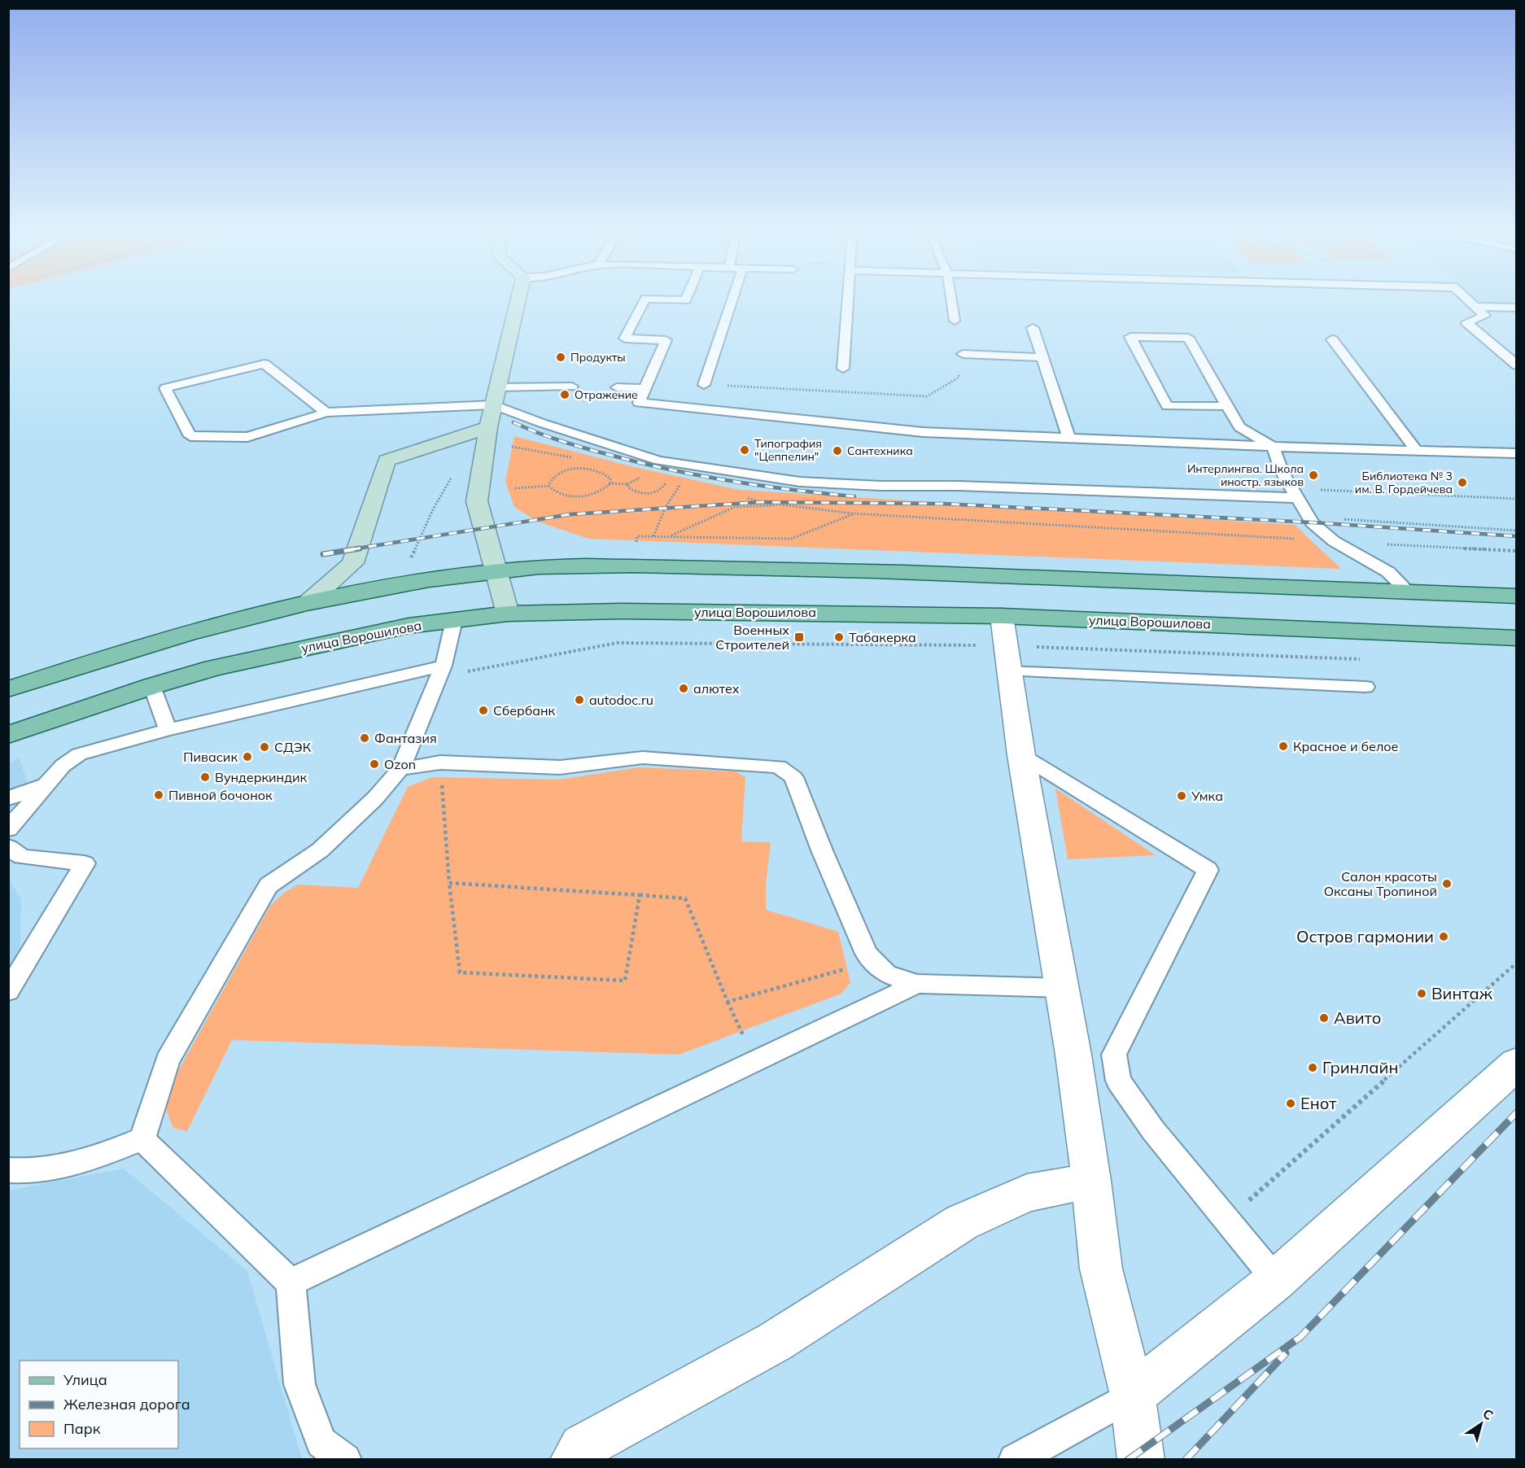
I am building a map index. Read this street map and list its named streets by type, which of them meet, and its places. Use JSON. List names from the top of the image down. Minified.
{"streets":{"main road":["улица Ворошилова"]},"places":{"other":["Продукты","Отражение","Типография \"Цеппелин\"","Сантехника","Интерлингва. Школа иностр. языков","Библиотека № 3 им. В. Гордейчева","Табакерка","алютех","autodoc.ru","Сбербанк","Фантазия","Красное и белое","СДЭК","Пивасик","Ozon","Вундеркиндик","Пивной бочонок","Умка","Салон красоты Оксаны Тропиной","Остров гармонии","Винтаж","Авито","Гринлайн","Енот"],"transit":["Военных Строителей"]},"legend":["Улица","Железная дорога","Парк"],"north":"top right"}
